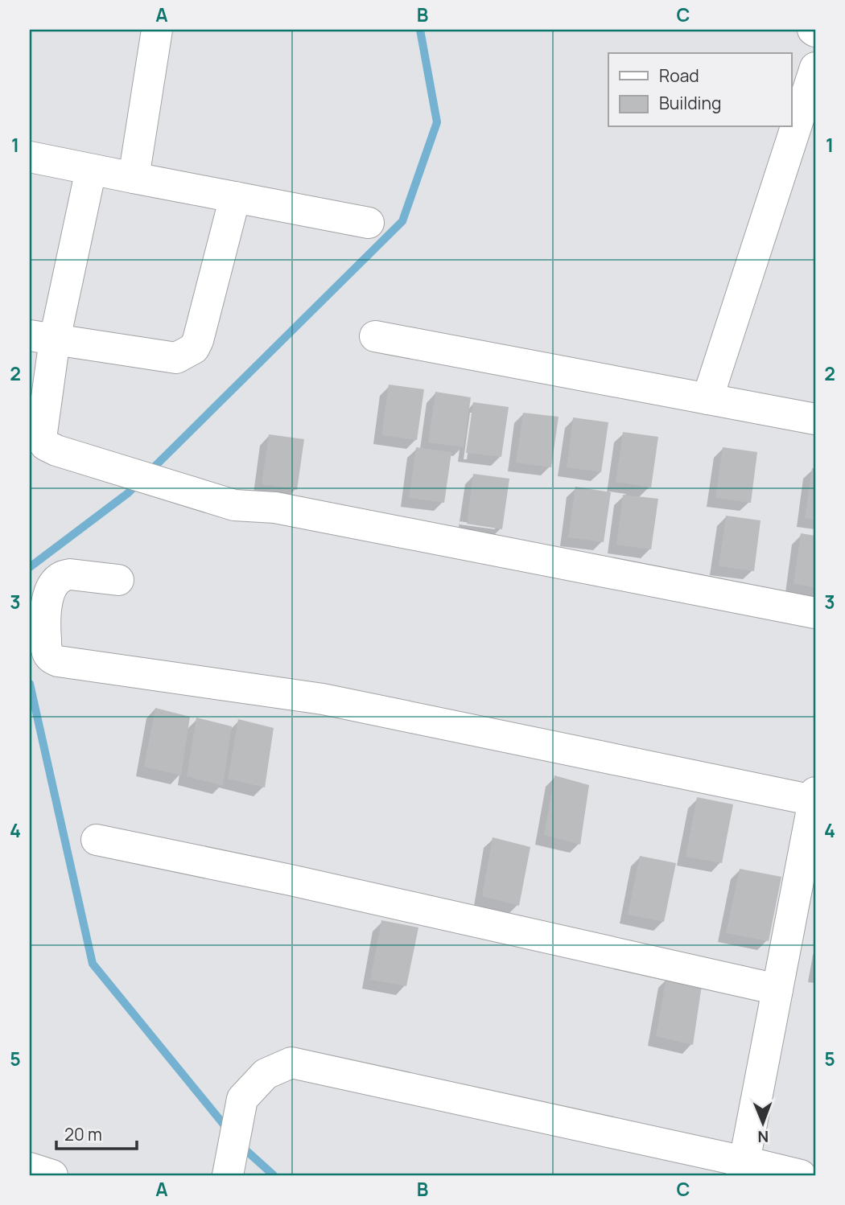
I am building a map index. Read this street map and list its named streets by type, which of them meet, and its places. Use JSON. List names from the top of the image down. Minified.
{"legend":["Road","Building"],"scale_bar":"20 m","north":"bottom","grid":{"columns":["A","B","C"],"rows":["1","2","3","4","5"]}}
